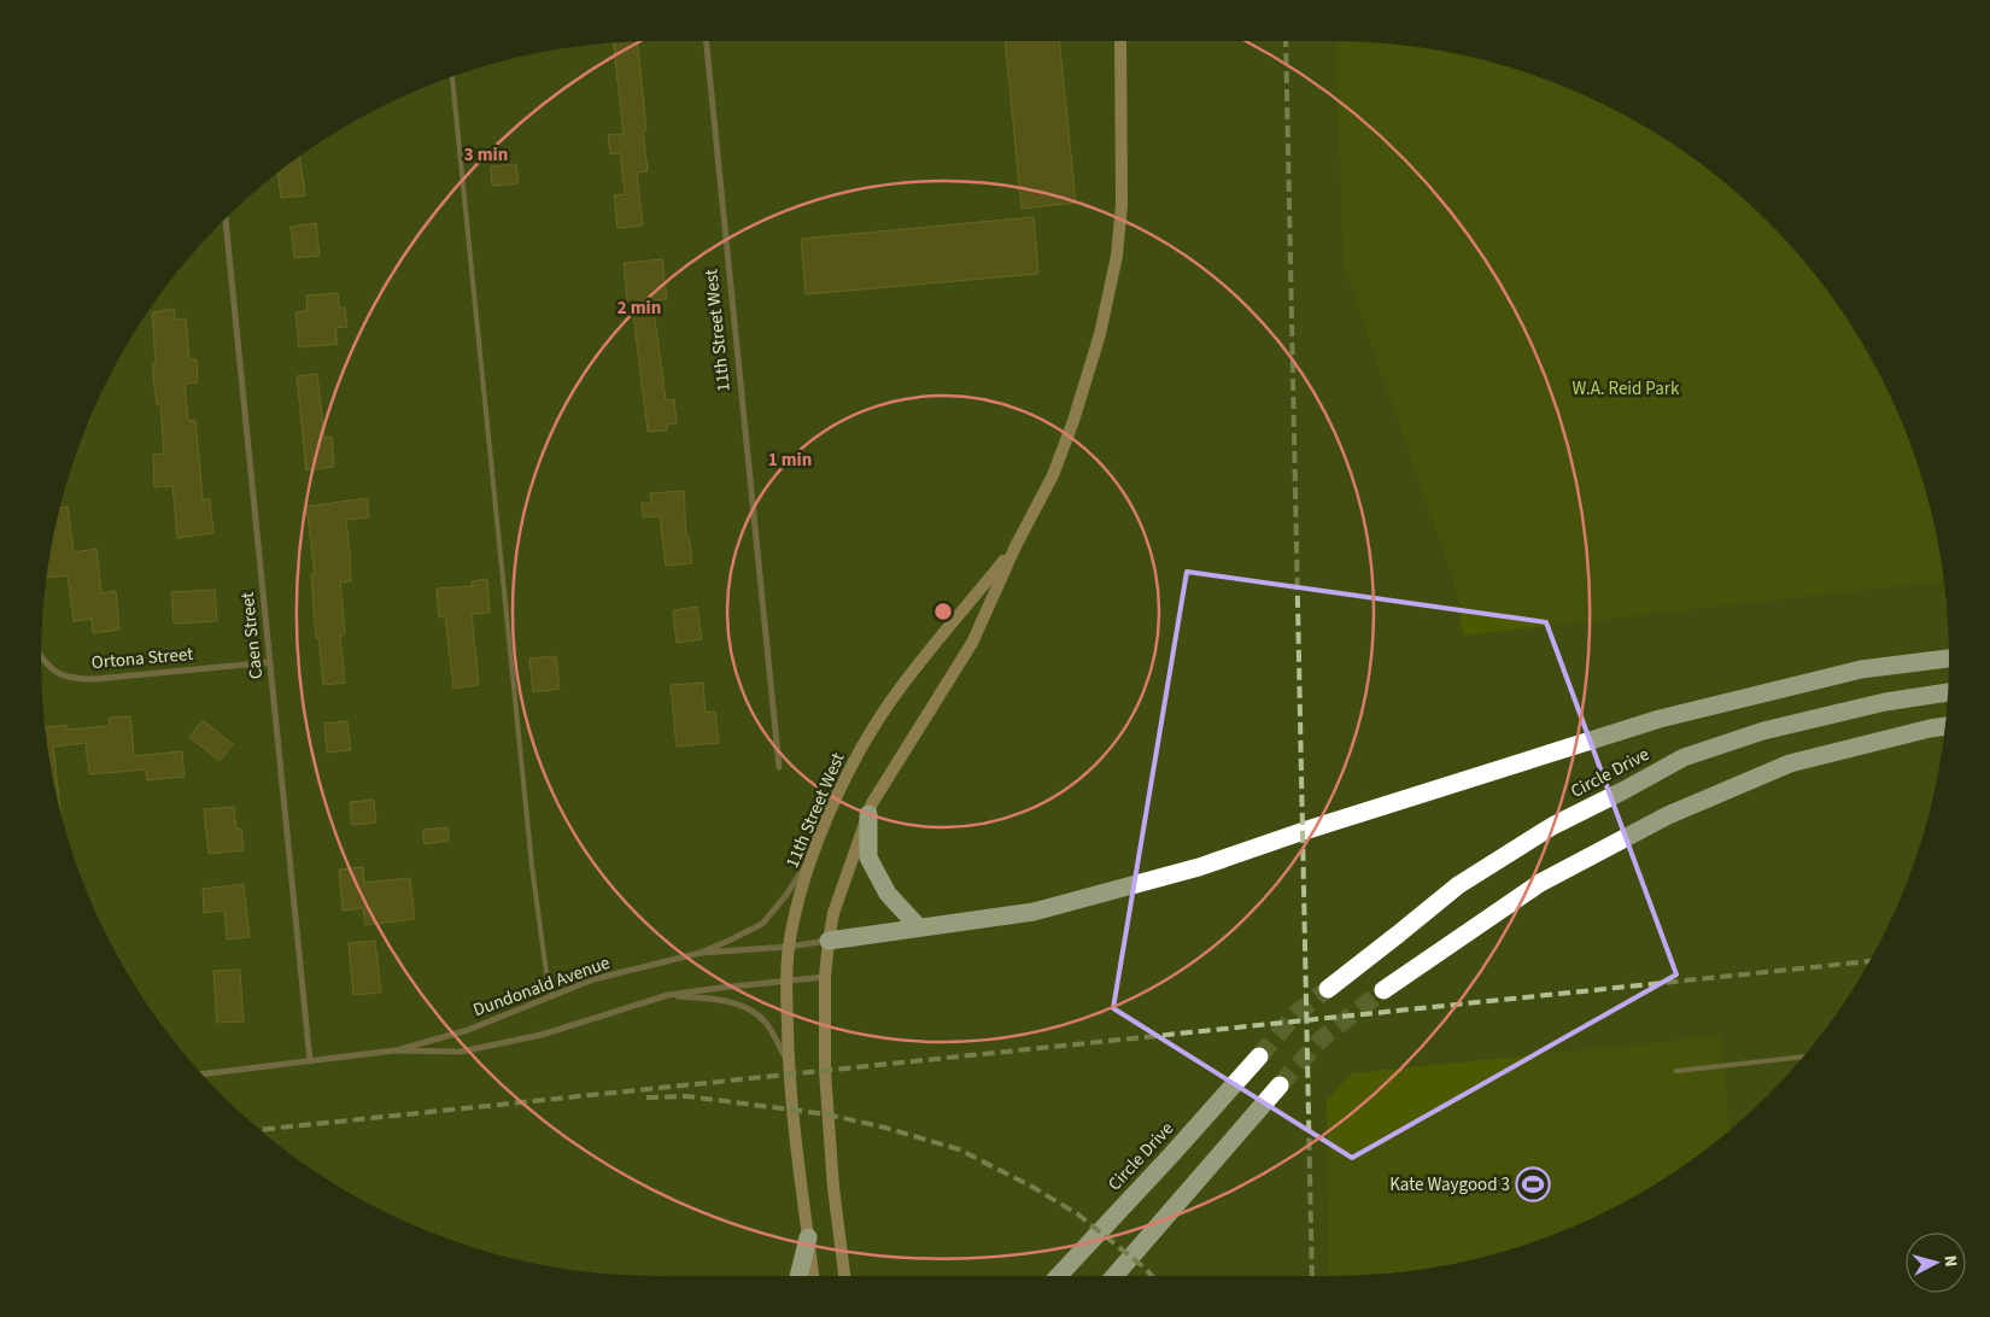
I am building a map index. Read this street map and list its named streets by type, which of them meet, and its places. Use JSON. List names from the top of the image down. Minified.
{"streets":{"highway":["Circle Drive"],"main road":["11th Street West"],"street":["Caen Street","Ortona Street","Dundonald Avenue"]},"crossings":[["11th Street West","Dundonald Avenue"],["Caen Street","Ortona Street"],["Caen Street","Dundonald Avenue"]],"parks":["W.A. Reid Park"],"places":{"sports":["Kate Waygood 3"]},"north":"right","rings":["3 min","2 min","1 min"]}
